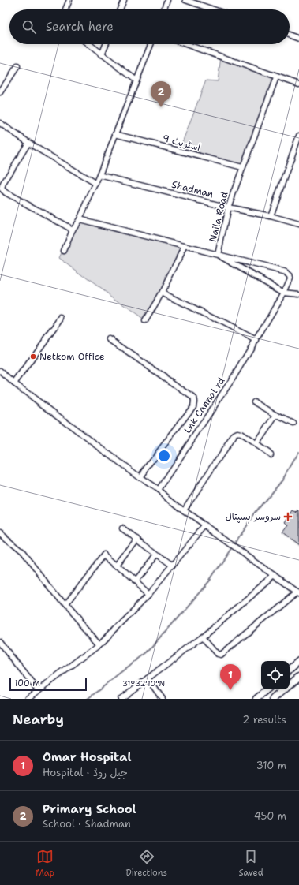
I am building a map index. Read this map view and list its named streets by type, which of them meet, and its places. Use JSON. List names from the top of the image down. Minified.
{"streets":{"street":["اسٹریٹ 9","Shadman","Naila Road","Lnk Cannal rd"]},"crossings":[["اسٹریٹ 9","Naila Road"],["Shadman","Naila Road"],["Naila Road","Lnk Cannal rd"]],"places":{"other":["Netkom Office"],"health":["سروسز ہسپتال"]},"scale_bar":"100 m","page":{"search":"Search here","pins":["2","1"],"scale":"100 m","heading":["Nearby","2 results"],"list":[{"mark":"1","name":"Omar Hospital","note":"Hospital · جیل روڈ","value":"310 m"},{"mark":"2","name":"Primary School","note":"School · Shadman","value":"450 m"}],"nav":["Map","Directions","Saved"]},"coordinates":["31°32'10\"N"]}
